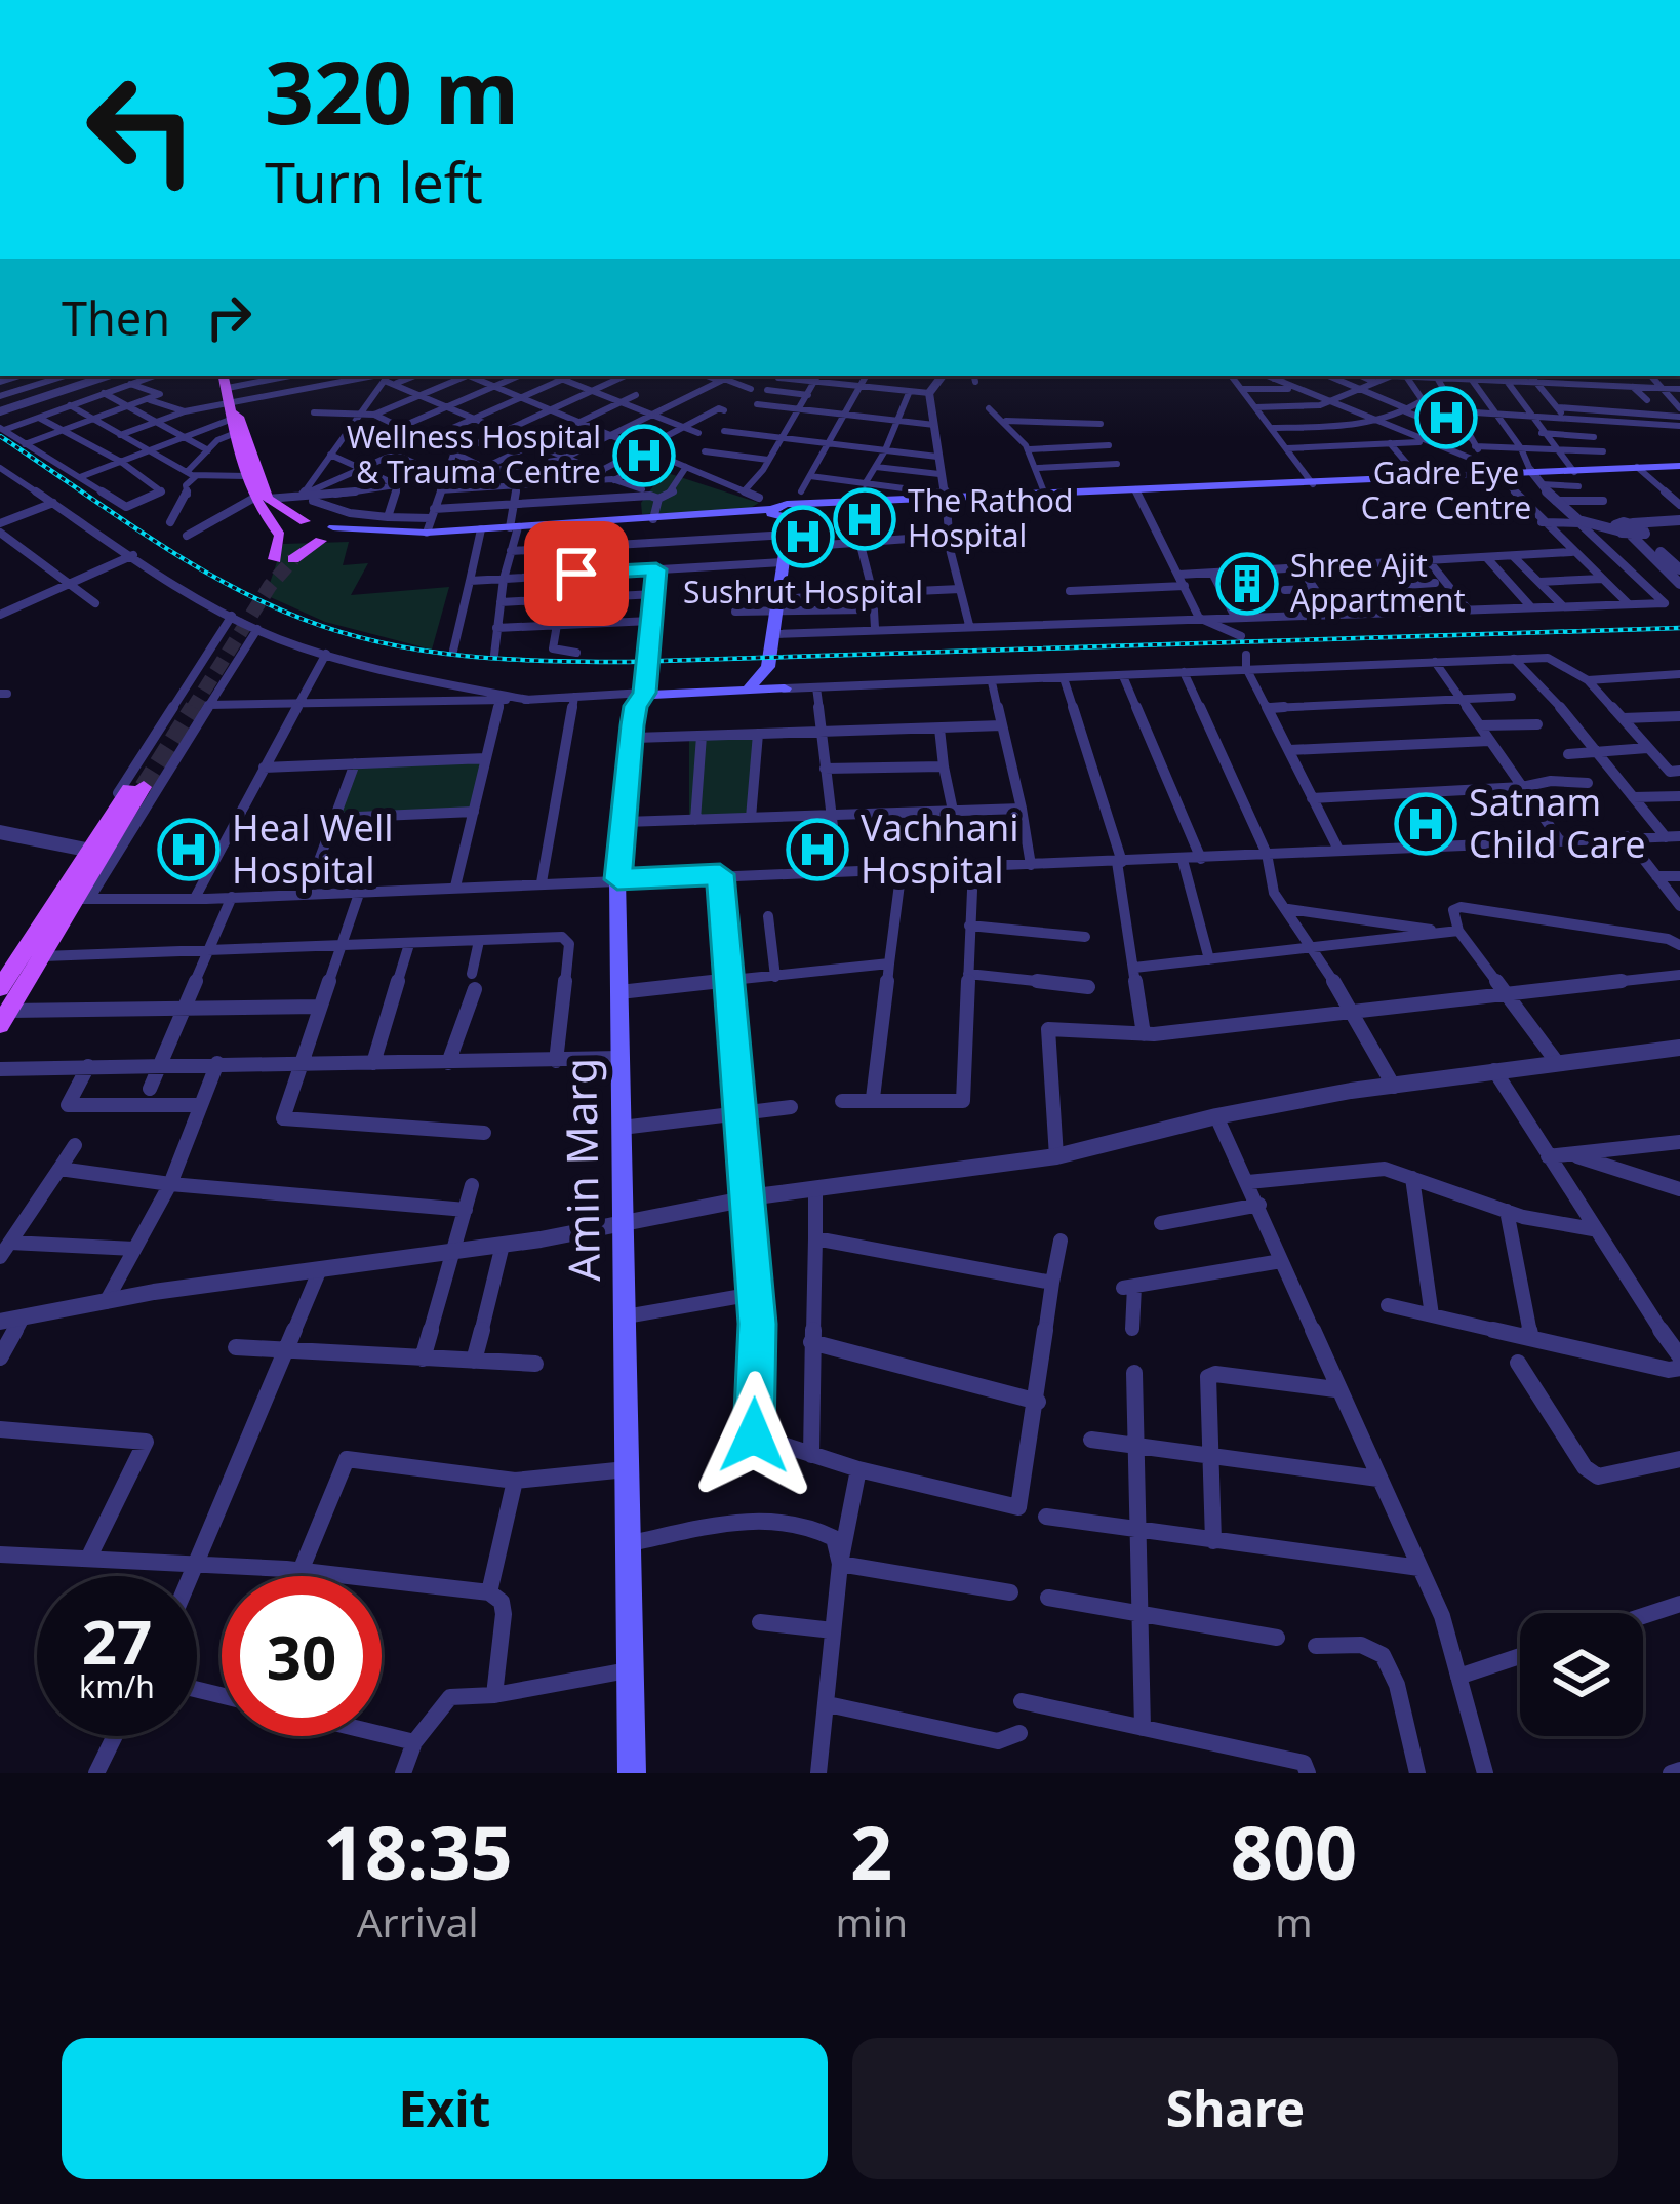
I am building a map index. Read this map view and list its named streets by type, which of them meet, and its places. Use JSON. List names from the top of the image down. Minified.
{"streets":{"main road":["Amin Marg"]},"places":{"hospital":["Gadre Eye Care Centre","Wellness Hospital & Trauma Centre","The Rathod Hospital","Sushrut Hospital","Satnam Child Care","Heal Well Hospital","Vachhani Hospital"],"building":["Shree Ajit Appartment"]},"page":{"turn":["320 m","Turn left"],"then":"Then","speed":"27 km/h","limit":"30","eta":["18:35","Arrival","2","min","800","m"],"buttons":["Exit","Share"]}}
